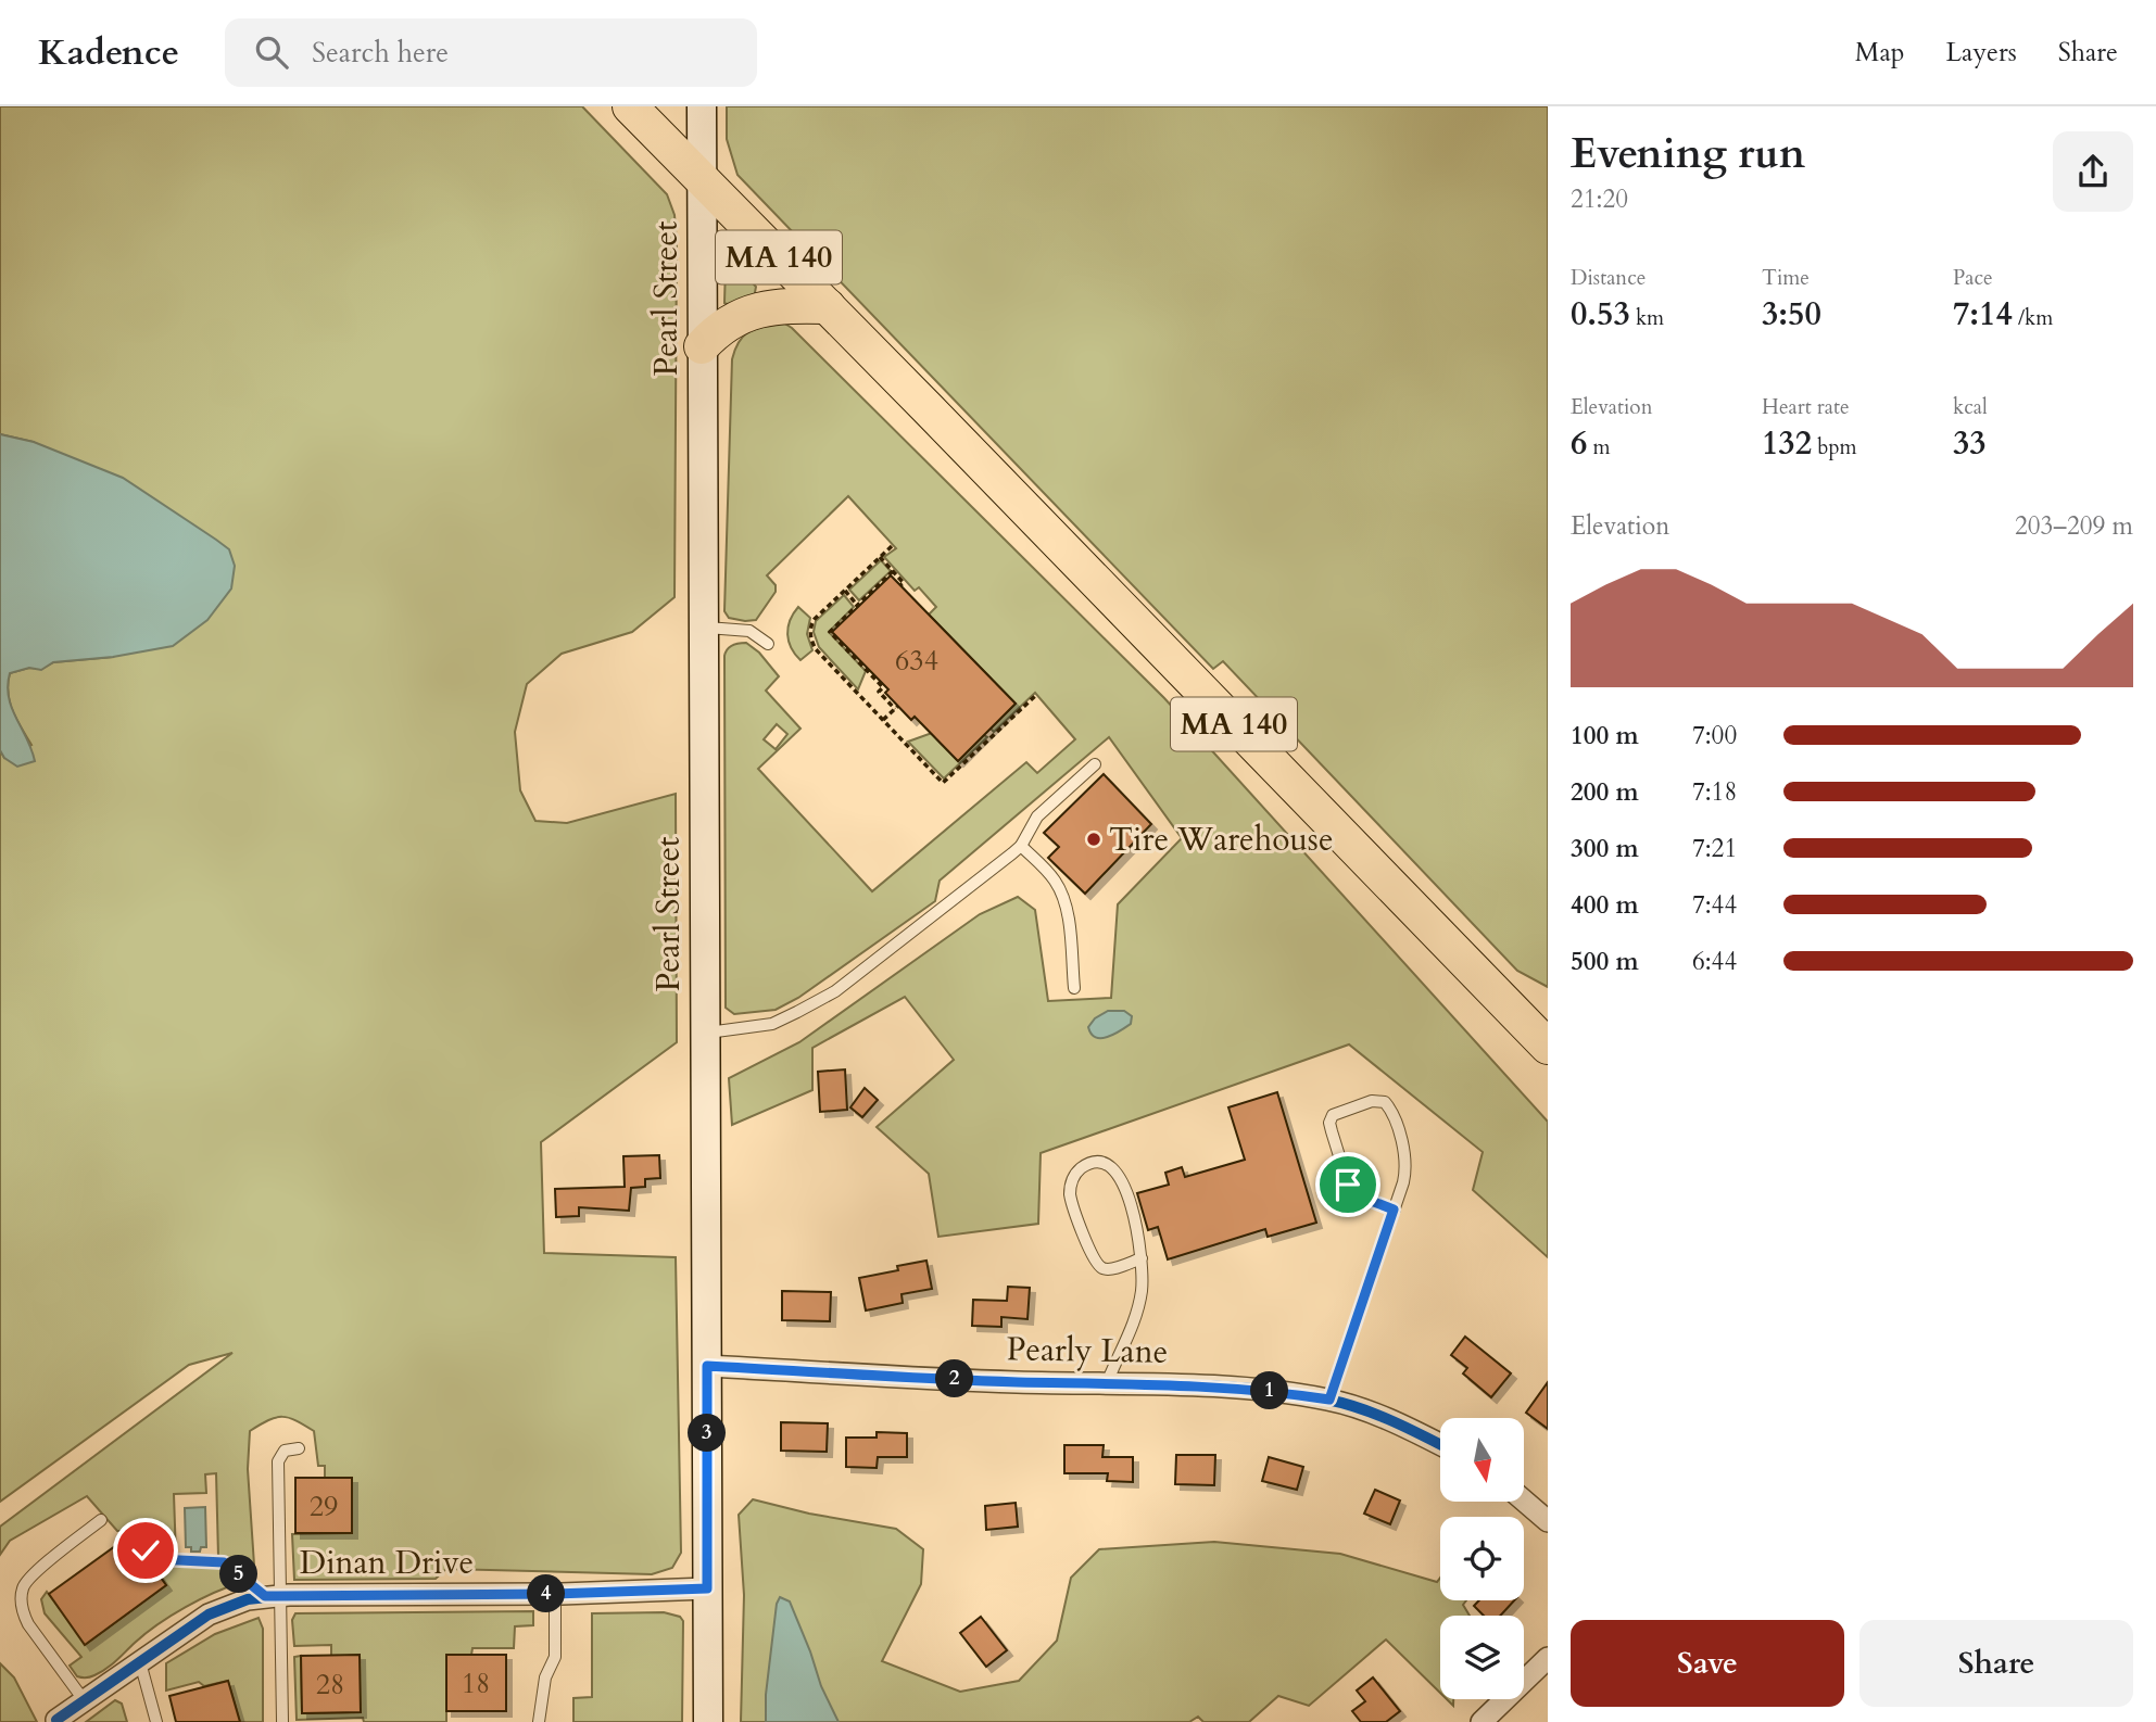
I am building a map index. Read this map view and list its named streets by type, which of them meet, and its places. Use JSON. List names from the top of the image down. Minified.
{"streets":{"highway":["MA 140"],"main road":["Pearl Street"],"street":["Pearly Lane","Dinan Drive"]},"crossings":[["MA 140","Pearl Street"],["Pearl Street","Pearly Lane"],["Pearl Street","Dinan Drive"]],"places":["Tire Warehouse"],"house_numbers":["634","29","18","28"],"north":"bottom","page":{"header":"Kadence","search":"Search here","nav":["Map","Layers","Share"],"heading":["Evening run","21:20"],"stats":[["Distance","0.53 km"],["Time","3:50"],["Pace","7:14 /km"],["Elevation","6 m"],["Heart rate","132 bpm"],["kcal","33"]],"chart":["Elevation","203–209 m"],"list":[{"name":"100 m","note":"7:00"},{"name":"200 m","note":"7:18"},{"name":"300 m","note":"7:21"},{"name":"400 m","note":"7:44"},{"name":"500 m","note":"6:44"}],"pins":["2","1","3","5","4"],"buttons":["Save","Share"]}}
